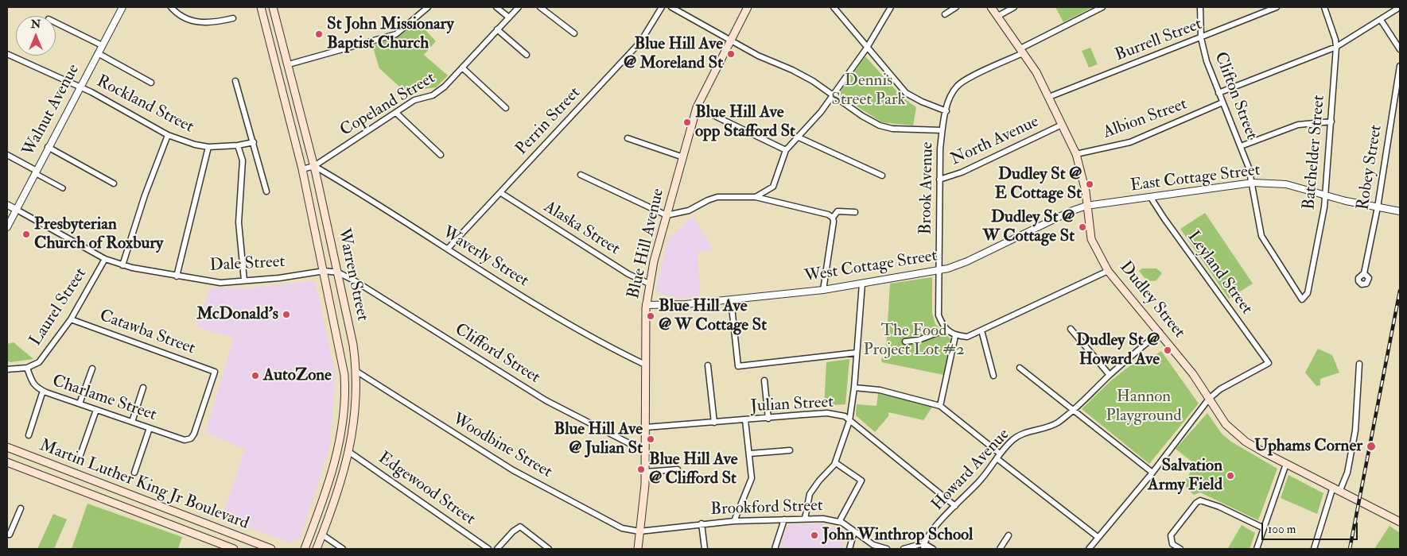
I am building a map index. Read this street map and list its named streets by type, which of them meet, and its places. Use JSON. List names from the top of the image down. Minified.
{"streets":{"main road":["Blue Hill Avenue","Warren Street","Dudley Street","Martin Luther King Jr Boulevard"],"street":["Burrell Street","Clifton Street","Rockland Street","Copeland Street","Walnut Avenue","Albion Street","Perrin Street","North Avenue","Batchelder Street","Robey Street","East Cottage Street","Brook Avenue","Alaska Street","Waverly Street","Dale Street","West Cottage Street","Leyland Street","Laurel Street","Catawba Street","Clifford Street","Charlame Street","Julian Street","Woodbine Street","Howard Avenue","Edgewood Street","Brookford Street"]},"crossings":[["Burrell Street","Clifton Street"],["Burrell Street","Dudley Street"],["Clifton Street","Albion Street"],["Clifton Street","Batchelder Street"],["Clifton Street","East Cottage Street"],["Rockland Street","Walnut Avenue"],["Copeland Street","Waverly Street"],["Copeland Street","Warren Street"],["Walnut Avenue","Dale Street"],["Albion Street","Dudley Street"],["Perrin Street","Alaska Street"],["Perrin Street","Waverly Street"],["North Avenue","Brook Avenue"],["North Avenue","Dudley Street"],["Batchelder Street","East Cottage Street"],["Robey Street","East Cottage Street"],["East Cottage Street","West Cottage Street"],["East Cottage Street","Leyland Street"],["East Cottage Street","Dudley Street"],["Brook Avenue","West Cottage Street"],["Brook Avenue","Dudley Street"],["Alaska Street","Blue Hill Avenue"],["Blue Hill Avenue","Waverly Street"],["Blue Hill Avenue","West Cottage Street"],["Blue Hill Avenue","Clifford Street"],["Blue Hill Avenue","Julian Street"],["Blue Hill Avenue","Woodbine Street"],["Blue Hill Avenue","Brookford Street"],["Waverly Street","Warren Street"],["Dale Street","Warren Street"],["Dale Street","Laurel Street"],["Dale Street","Clifford Street"],["West Cottage Street","Dudley Street"],["Leyland Street","Dudley Street"],["Warren Street","Clifford Street"],["Warren Street","Woodbine Street"],["Warren Street","Edgewood Street"],["Dudley Street","Howard Avenue"],["Laurel Street","Catawba Street"],["Laurel Street","Charlame Street"],["Catawba Street","Charlame Street"],["Julian Street","Howard Avenue"],["Woodbine Street","Brookford Street"]],"parks":["Dennis Street Park","The Food Project Lot #2","Hannon Playground"],"places":["St John Missionary Baptist Church","Blue Hill Ave @ Moreland St","Blue Hill Ave opp Stafford St","Dudley St @ E Cottage St","Dudley St @ W Cottage St","Presbyterian Church of Roxbury","McDonald's","Blue Hill Ave @ W Cottage St","Dudley St @ Howard Ave","AutoZone","Blue Hill Ave @ Julian St","Uphams Corner","Blue Hill Ave @ Clifford St","Salvation Army Field","John Winthrop School"],"scale_bar":"100 m","north":"top"}
